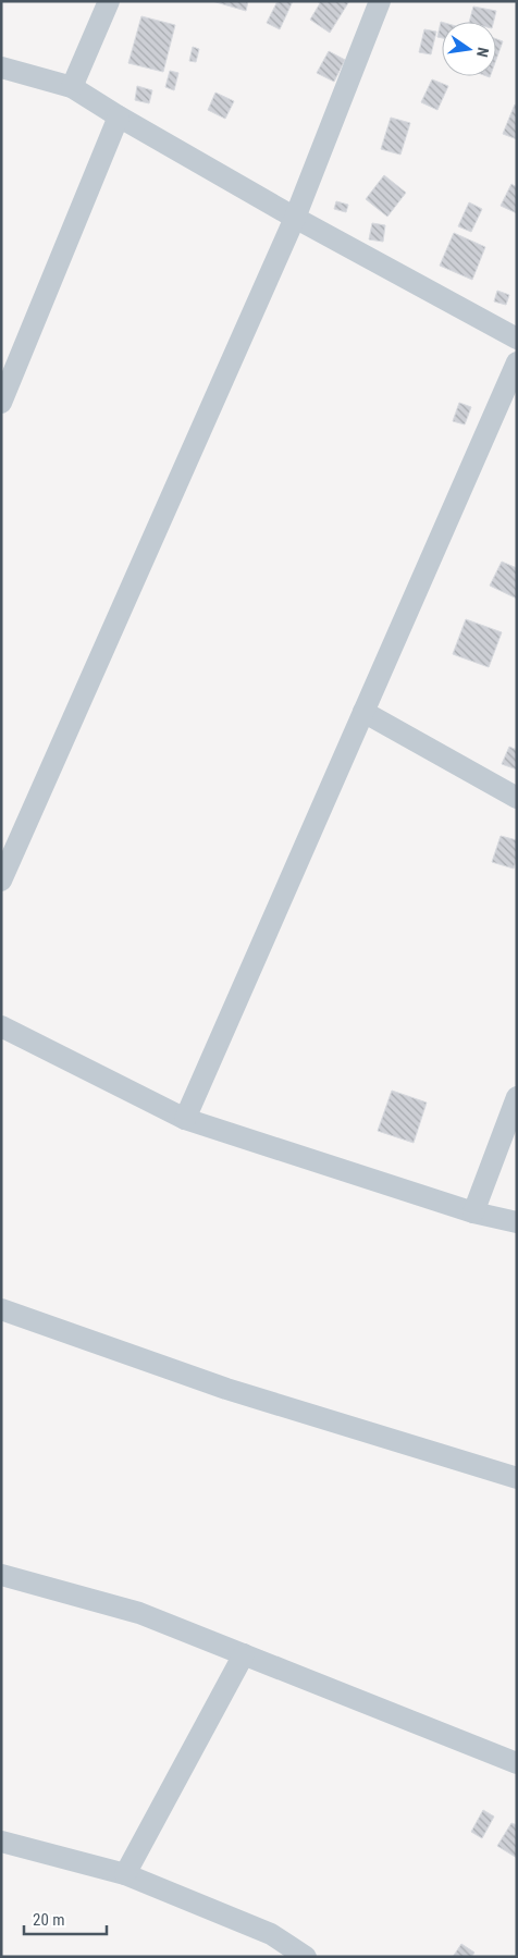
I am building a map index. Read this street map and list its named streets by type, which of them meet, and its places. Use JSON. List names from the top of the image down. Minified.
{"scale_bar":"20 m","north":"right"}
